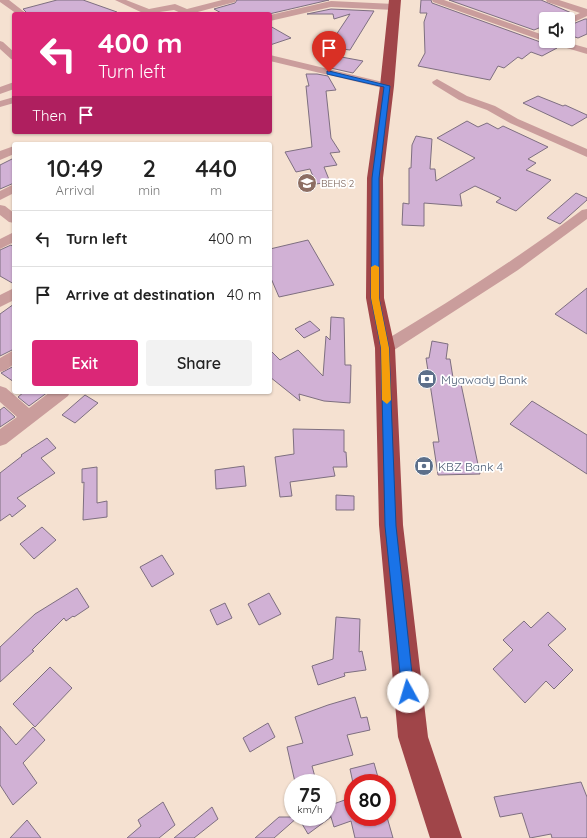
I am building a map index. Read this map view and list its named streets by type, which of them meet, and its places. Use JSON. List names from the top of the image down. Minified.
{"places":{"school or university":["BEHS 2"],"bank":["Myawady Bank","KBZ Bank 4"]},"page":{"turn":["400 m","Turn left"],"then":"Then","eta":["10:49","Arrival","2","min","440","m"],"list":[{"name":"Turn left","value":"400 m"},{"name":"Arrive at destination","value":"40 m"}],"buttons":["Exit","Share"],"speed":"75 km/h","limit":"80"}}
